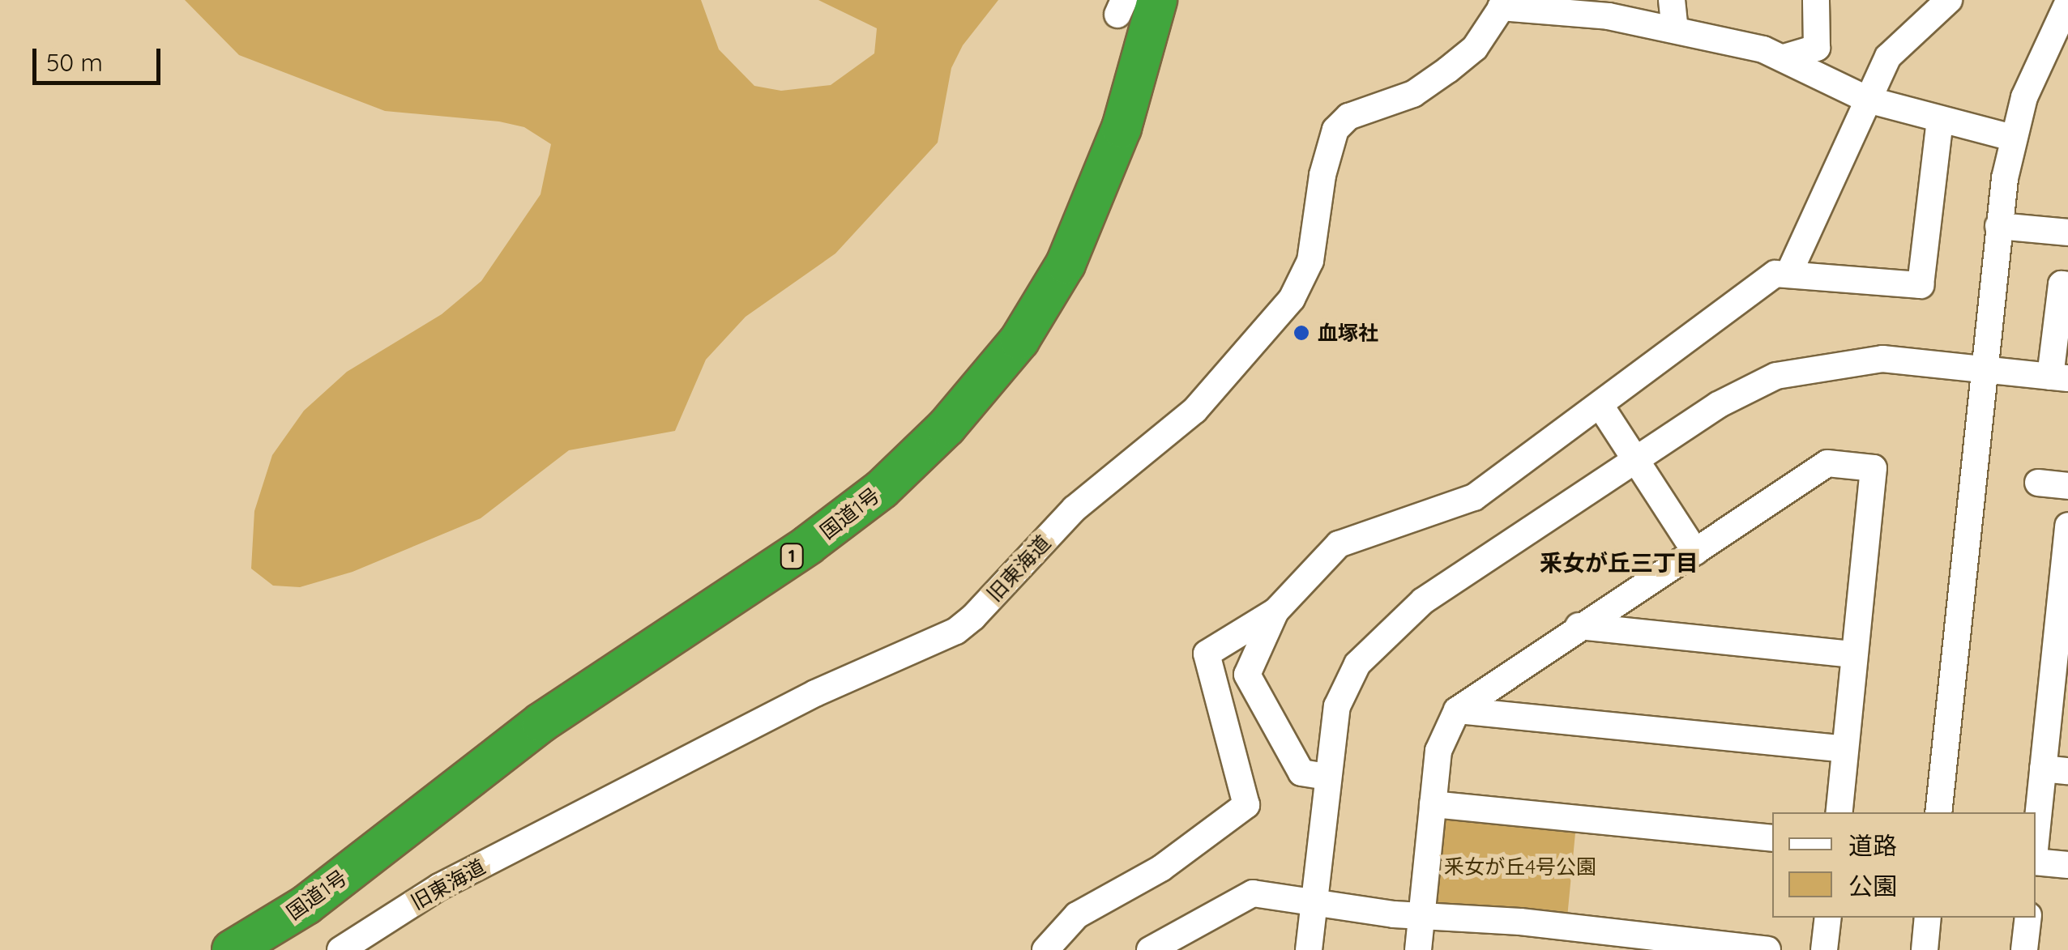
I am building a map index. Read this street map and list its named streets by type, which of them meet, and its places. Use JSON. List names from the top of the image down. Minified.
{"streets":{"highway":["国道1号","1"],"street":["旧東海道"]},"districts":["釆女が丘三丁目"],"parks":["釆女が丘4号公園"],"places":["血塚社"],"legend":["道路","公園"],"scale_bar":"50 m"}
